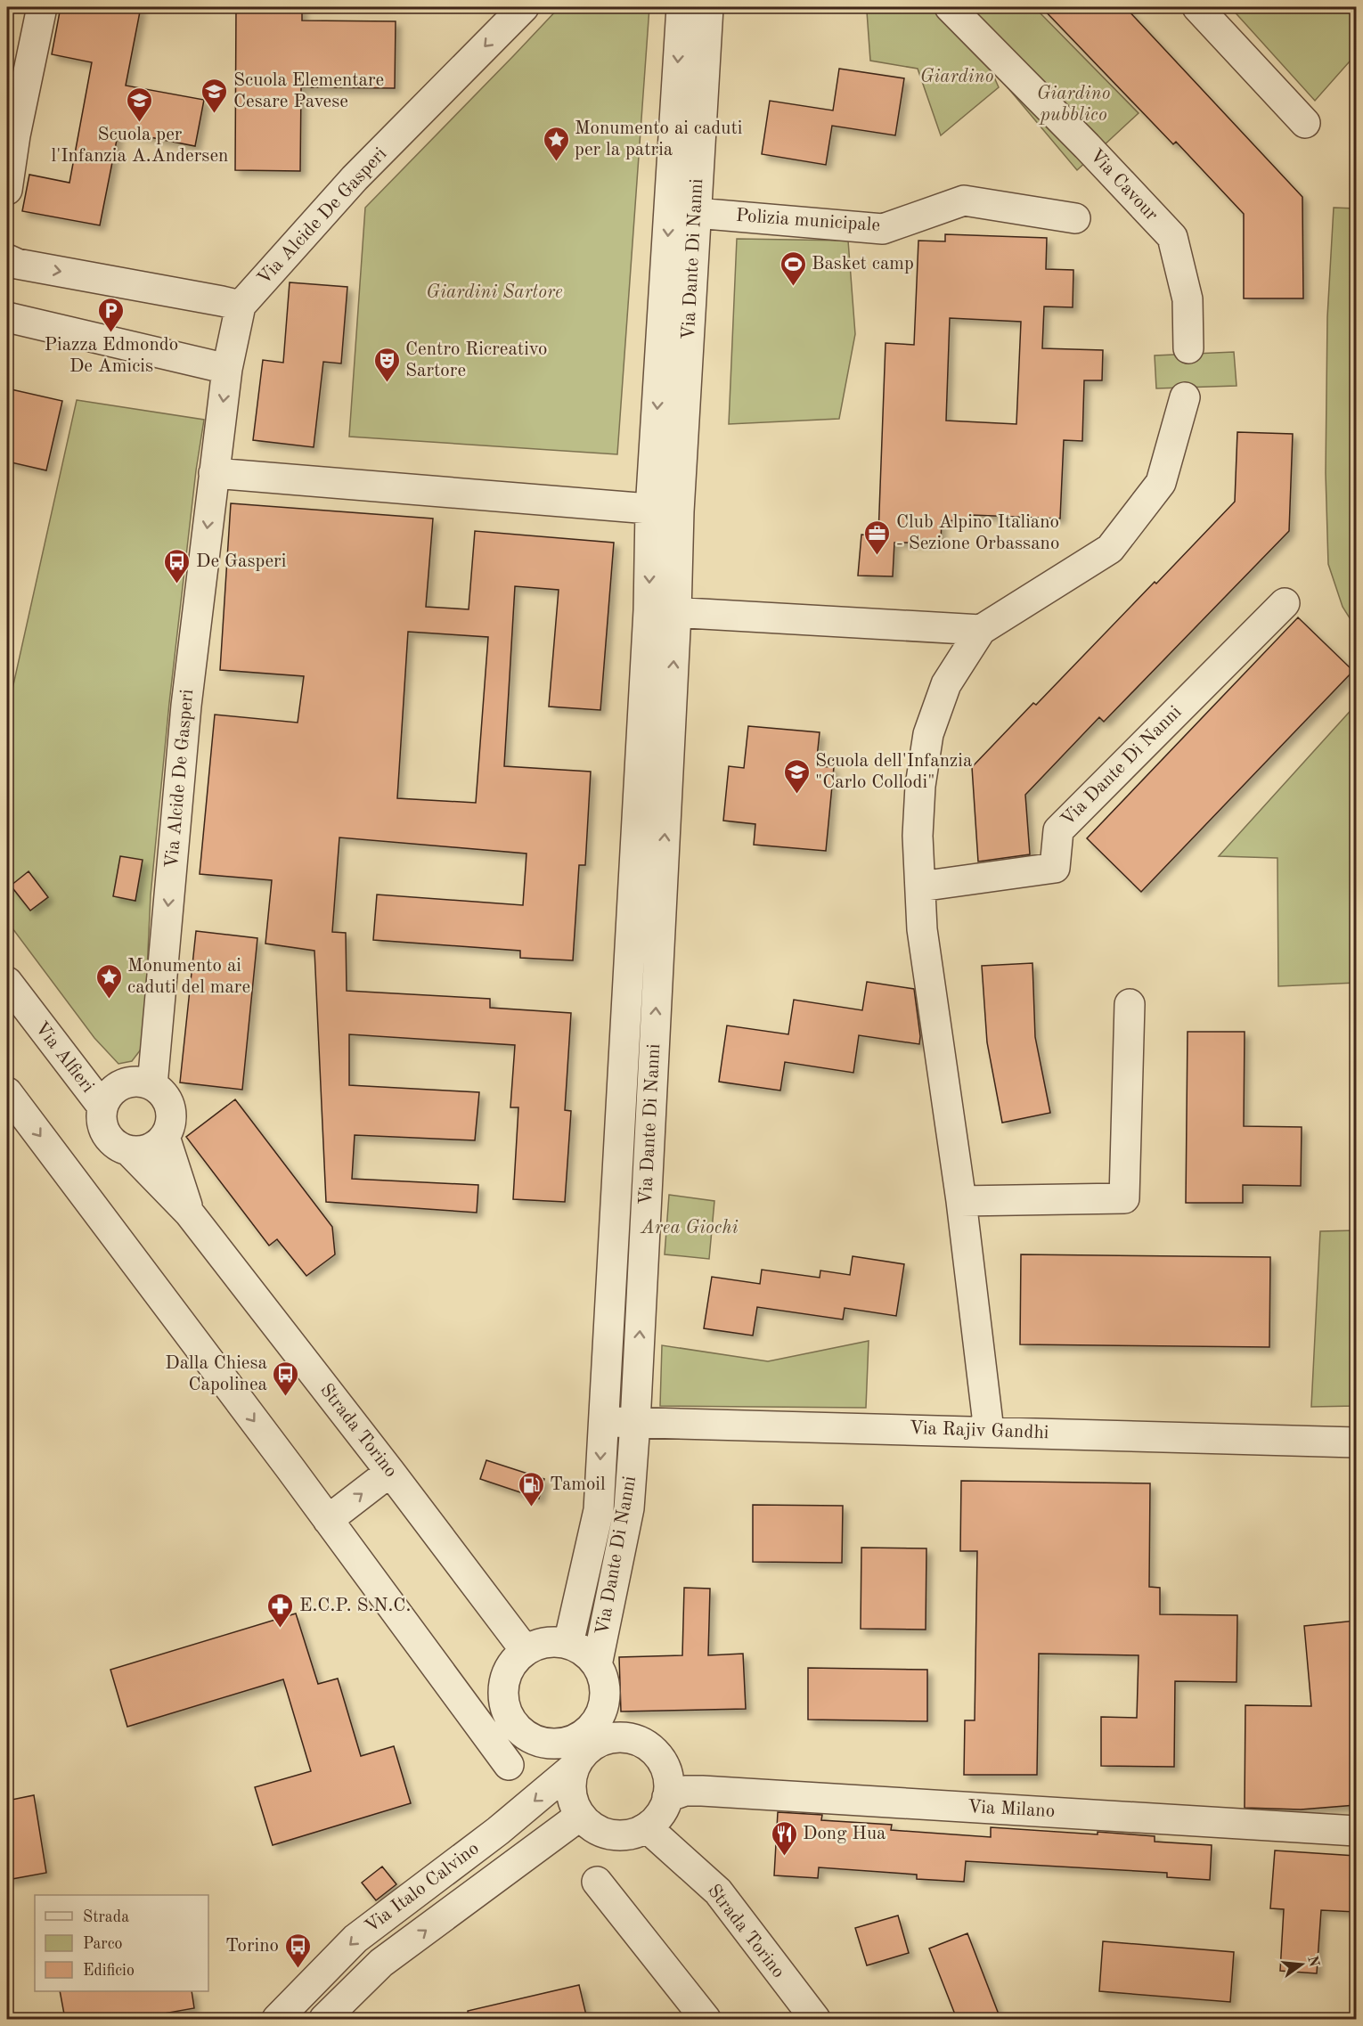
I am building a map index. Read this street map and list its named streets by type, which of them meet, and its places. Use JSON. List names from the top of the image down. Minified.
{"streets":{"street":["Via Cavour","Via Alcide De Gasperi","Polizia municipale","Via Dante Di Nanni","Via Alfieri","Strada Torino","Via Rajiv Gandhi","Via Milano","Via Italo Calvino"]},"crossings":[["Via Alcide De Gasperi","Via Alfieri"],["Via Alcide De Gasperi","Strada Torino"],["Polizia municipale","Via Dante Di Nanni"],["Via Dante Di Nanni","Strada Torino"],["Via Dante Di Nanni","Via Rajiv Gandhi"],["Via Dante Di Nanni","Via Italo Calvino"],["Via Alfieri","Strada Torino"],["Strada Torino","Via Milano"],["Strada Torino","Via Italo Calvino"],["Via Milano","Via Italo Calvino"]],"one_way":["Via Alcide De Gasperi"],"parks":["Giardino","Giardino pubblico","Giardini Sartore","Area Giochi"],"places":{"school or university":["Scuola Elementare Cesare Pavese","Scuola per l'Infanzia A.Andersen","Scuola dell'Infanzia \"Carlo Collodi\""],"place":["Monumento ai caduti per la patria","Monumento ai caduti del mare"],"sports":["Basket camp"],"parking":["Piazza Edmondo De Amicis"],"theatre":["Centro Ricreativo Sartore"],"office":["Club Alpino Italiano - Sezione Orbassano"],"bus stop":["De Gasperi","Dalla Chiesa Capolinea","Torino"],"fuel station":["Tamoil"],"pharmacy":["E.C.P. S.N.C."],"restaurant":["Dong Hua"]},"legend":["Strada","Parco","Edificio"],"north":"right"}
